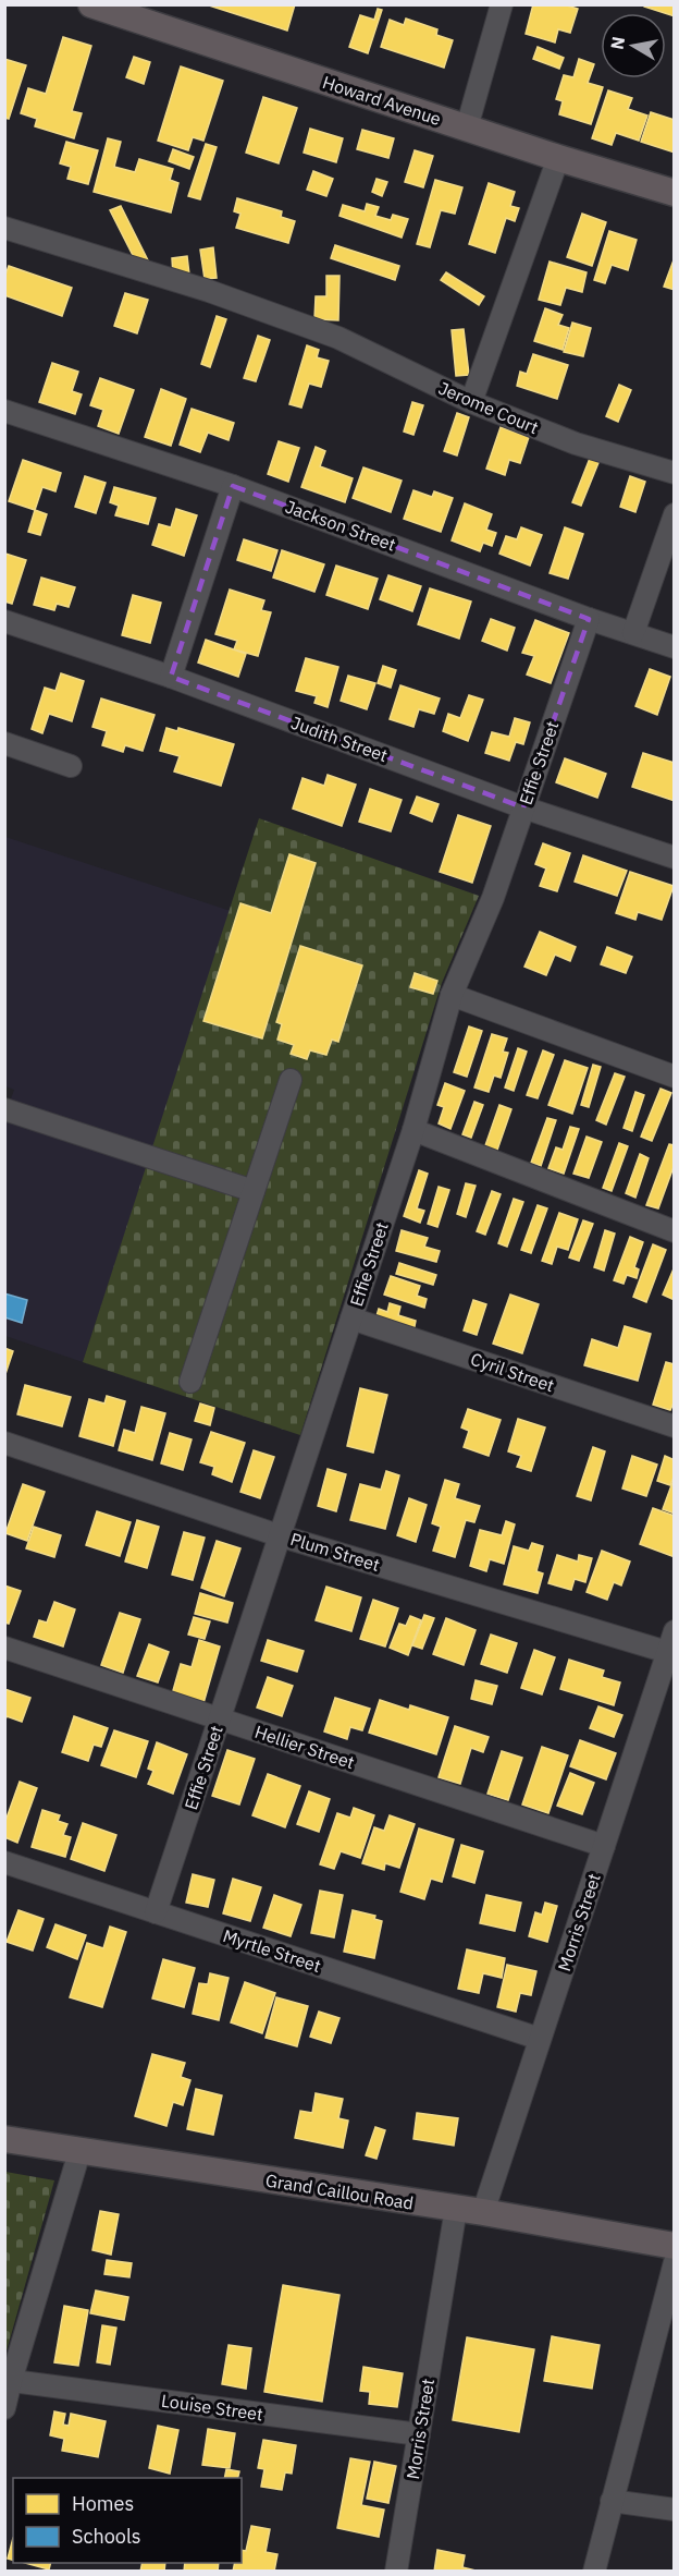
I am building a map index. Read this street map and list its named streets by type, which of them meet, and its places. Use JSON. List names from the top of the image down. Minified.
{"streets":{"main road":["Howard Avenue","Grand Caillou Road"],"street":["Jerome Court","Jackson Street","Judith Street","Effie Street","Cyril Street","Plum Street","Hellier Street","Morris Street","Myrtle Street","Louise Street"]},"crossings":[["Jackson Street","Effie Street"],["Judith Street","Effie Street"],["Effie Street","Cyril Street"],["Effie Street","Plum Street"],["Effie Street","Hellier Street"],["Effie Street","Myrtle Street"],["Plum Street","Morris Street"],["Hellier Street","Morris Street"],["Morris Street","Myrtle Street"],["Morris Street","Grand Caillou Road"],["Morris Street","Louise Street"]],"legend":["Homes","Schools"],"north":"left"}
